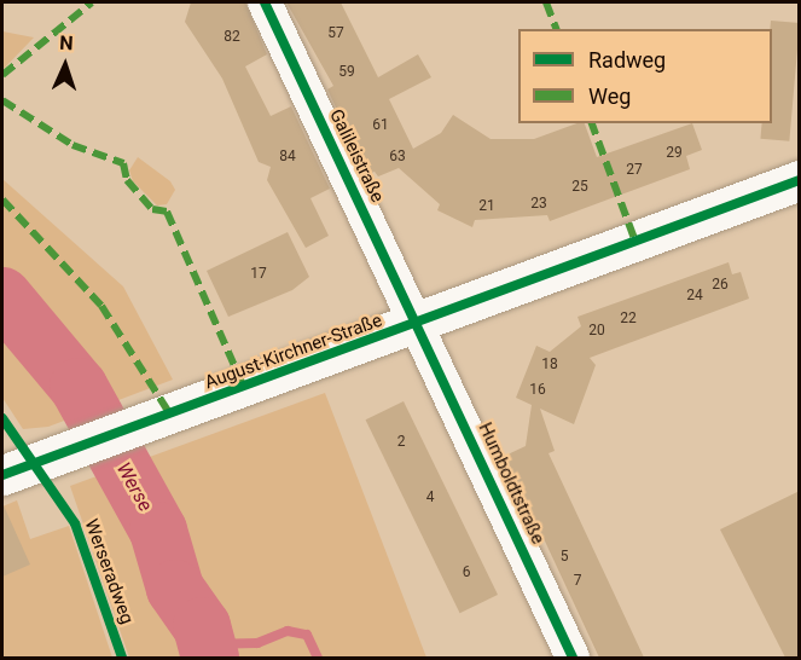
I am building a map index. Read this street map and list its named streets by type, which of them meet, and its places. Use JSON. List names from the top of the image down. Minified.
{"streets":{"street":["Galileistraße","August-Kirchner-Straße","Humboldtstraße"],"cycle path":["Werseradweg"]},"crossings":[["Galileistraße","August-Kirchner-Straße"],["Galileistraße","Humboldtstraße"],["August-Kirchner-Straße","Humboldtstraße"]],"water":["Werse"],"house_numbers":["57","82","59","61","29","84","63","27","25","23","21","17","26","24","22","20","18","16","2","4","5","6","7"],"legend":["Radweg","Weg"],"north":"top"}
